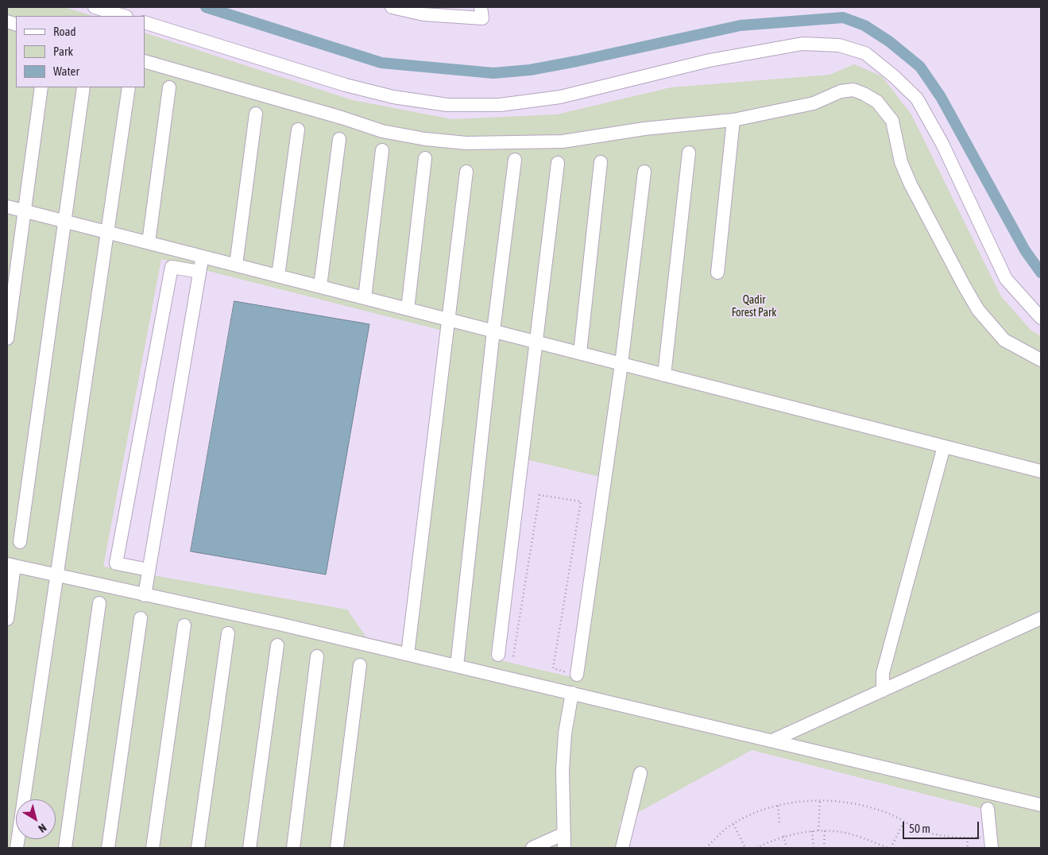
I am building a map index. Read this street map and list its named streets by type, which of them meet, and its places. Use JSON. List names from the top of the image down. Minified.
{"parks":["Qadir Forest Park"],"legend":["Road","Park","Water"],"scale_bar":"50 m","north":"bottom right"}
